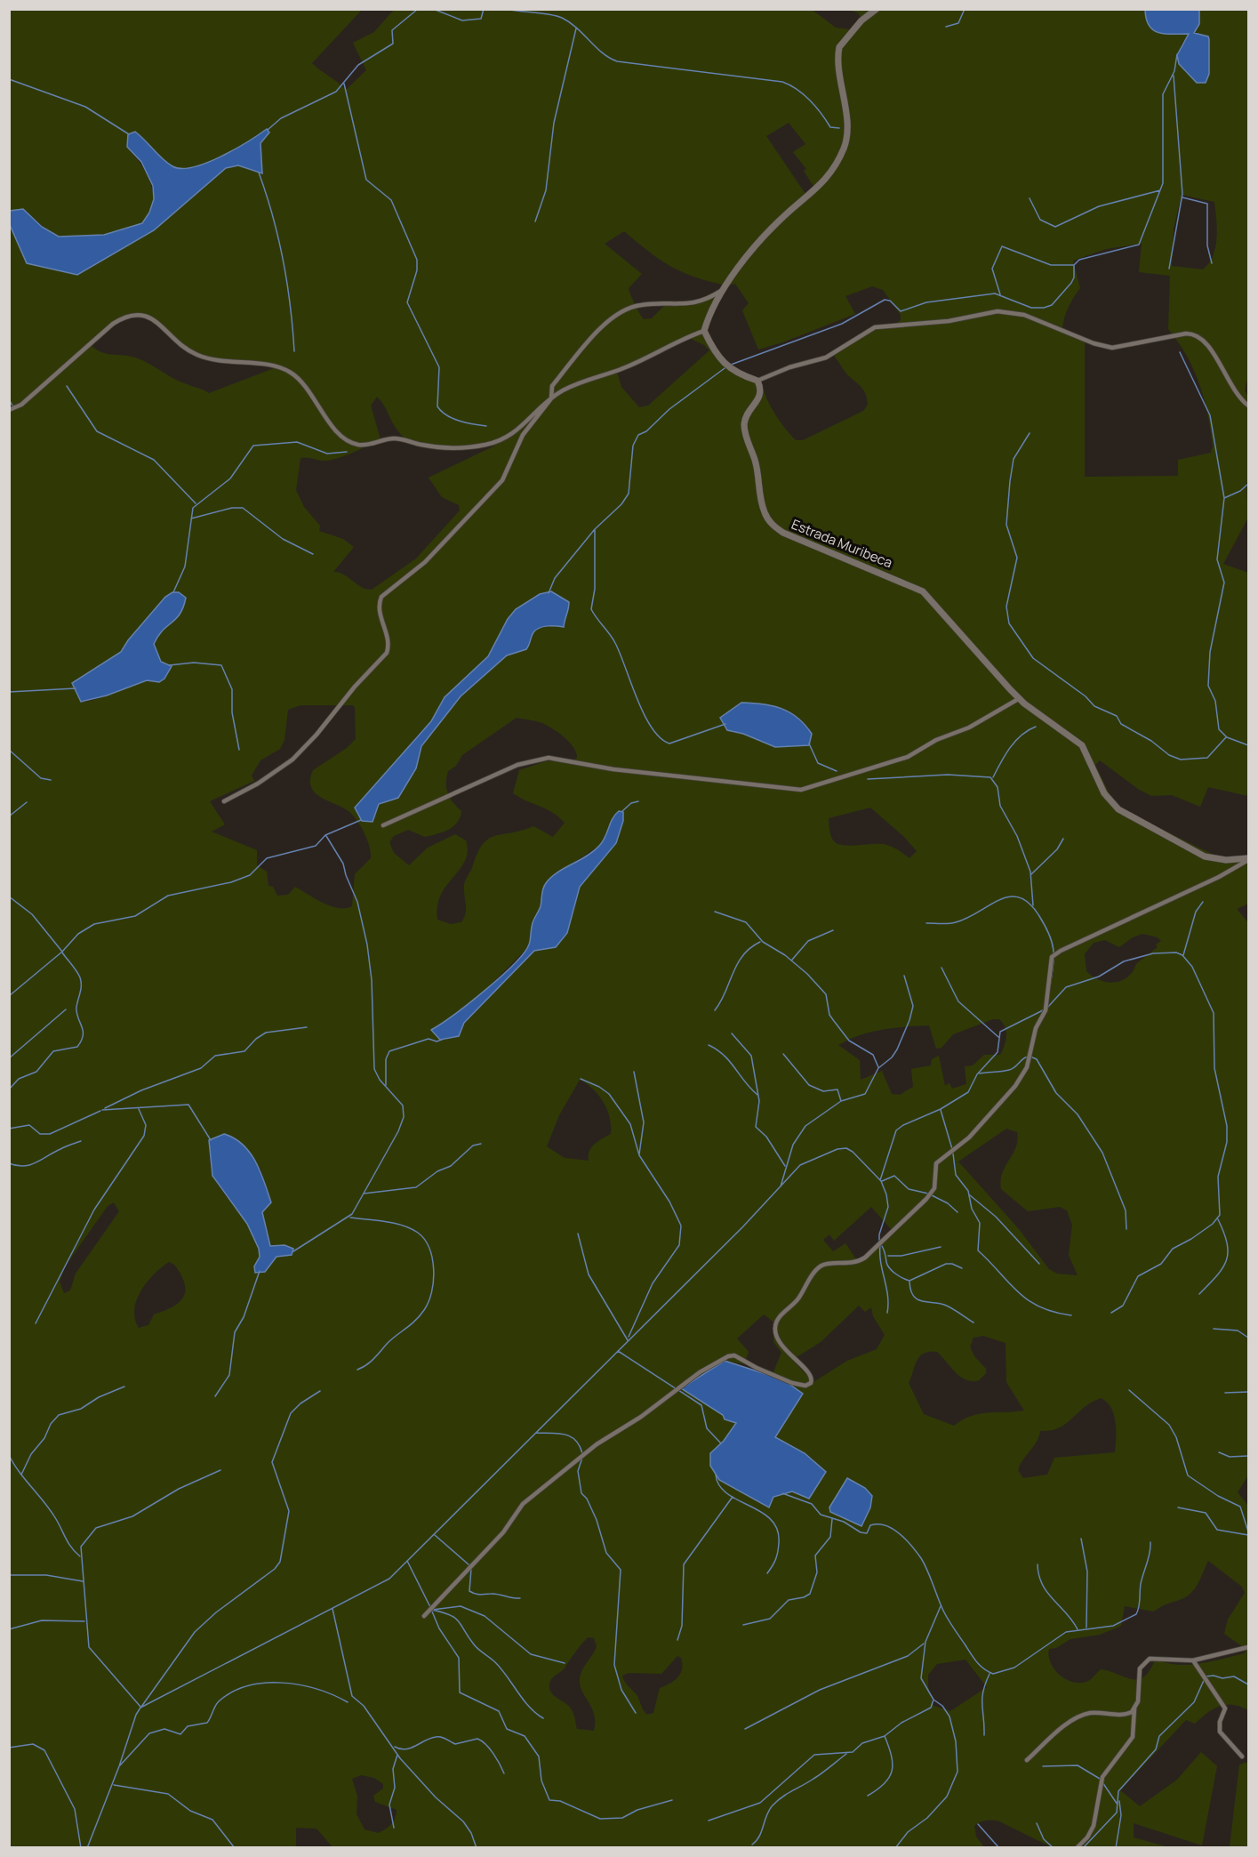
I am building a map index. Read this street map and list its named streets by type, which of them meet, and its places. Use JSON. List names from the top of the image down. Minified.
{"streets":{"street":["Estrada Muribeca"]}}
